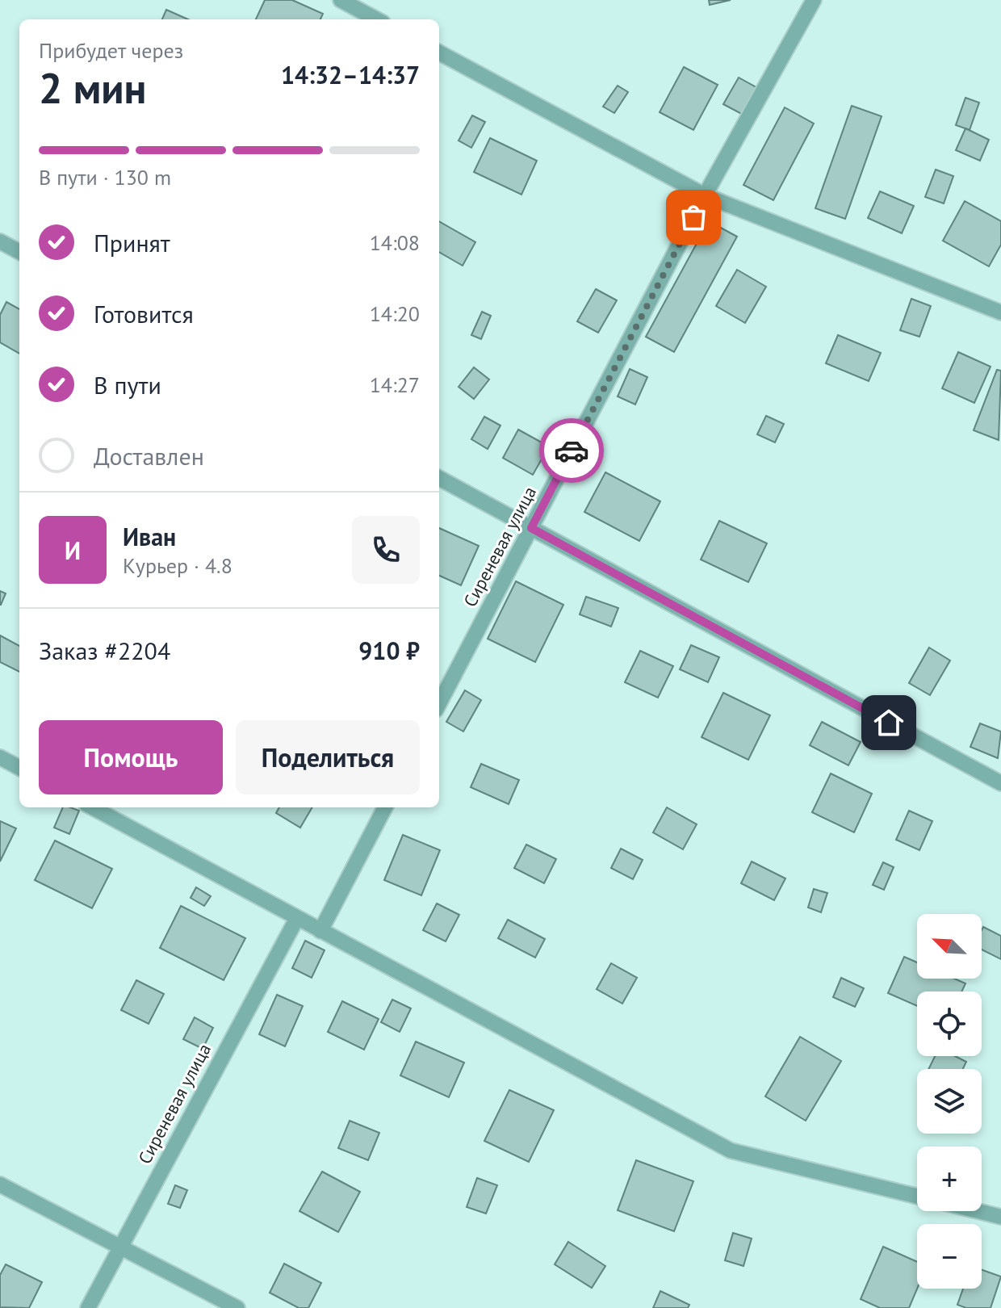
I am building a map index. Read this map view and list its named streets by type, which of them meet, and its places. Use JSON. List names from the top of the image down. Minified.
{"streets":{"lane":["Сиреневая улица"]},"north":"top left","page":{"heading":["2 мин","Прибудет через","14:32–14:37"],"panel":["Иван","Курьер · 4.8","Заказ #2204","910 ₽"],"bar":"В пути · 130 m","list":[["Принят","14:08"],["Готовится","14:20"],["В пути","14:27"],"Доставлен"],"round":"И","buttons":["Помощь","Поделиться"],"map_buttons":["+","−"]}}
